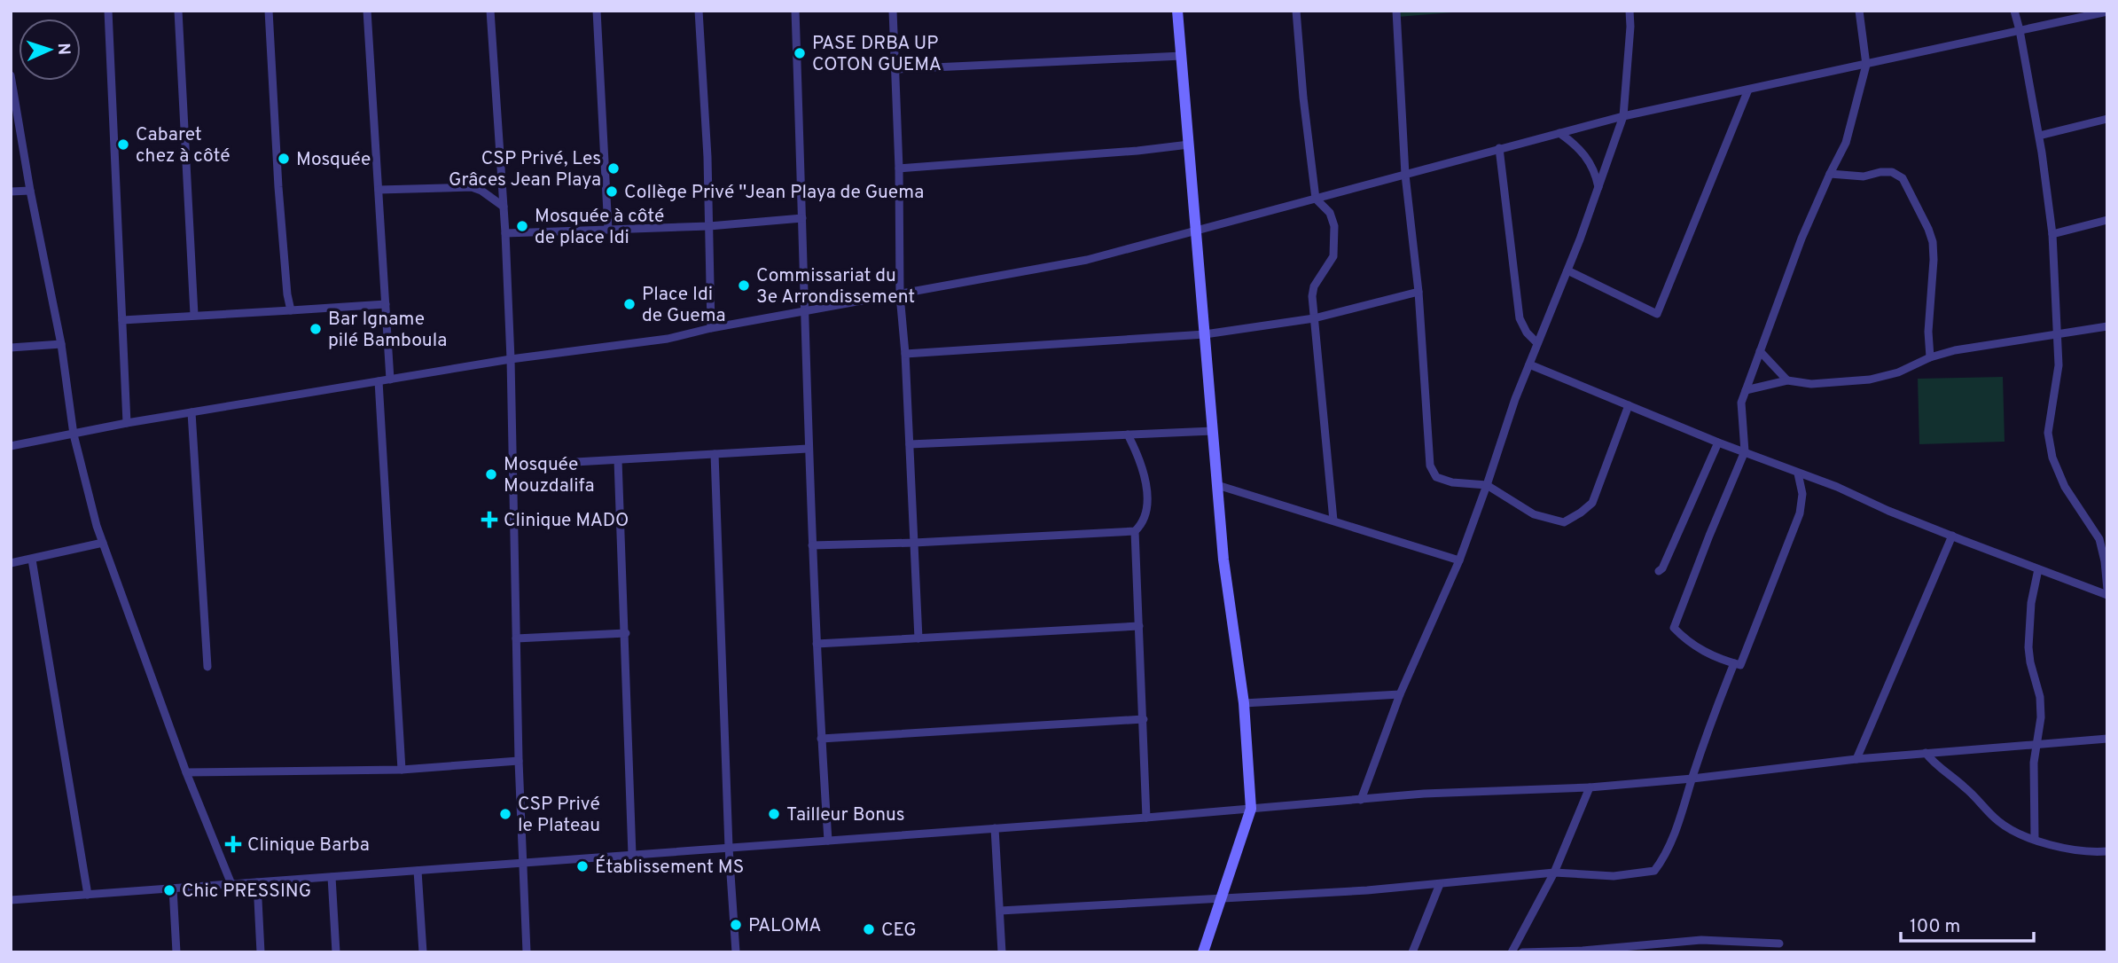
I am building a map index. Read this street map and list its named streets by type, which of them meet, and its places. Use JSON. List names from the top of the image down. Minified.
{"places":{"other":["PASE DRBA UP COTON GUEMA","Cabaret chez à côté","Mosquée","CSP Privé, Les Grâces Jean Playa","Collège Privé ''Jean Playa de Guema","Mosquée à côté de place Idi","Commissariat du 3e Arrondissement","Place Idi de Guema","Bar Igname pilé Bamboula","Mosquée Mouzdalifa","CSP Privé le Plateau","Tailleur Bonus","Établissement MS","Chic PRESSING","PALOMA","CEG"],"health":["Clinique MADO","Clinique Barba"]},"scale_bar":"100 m","north":"right"}
